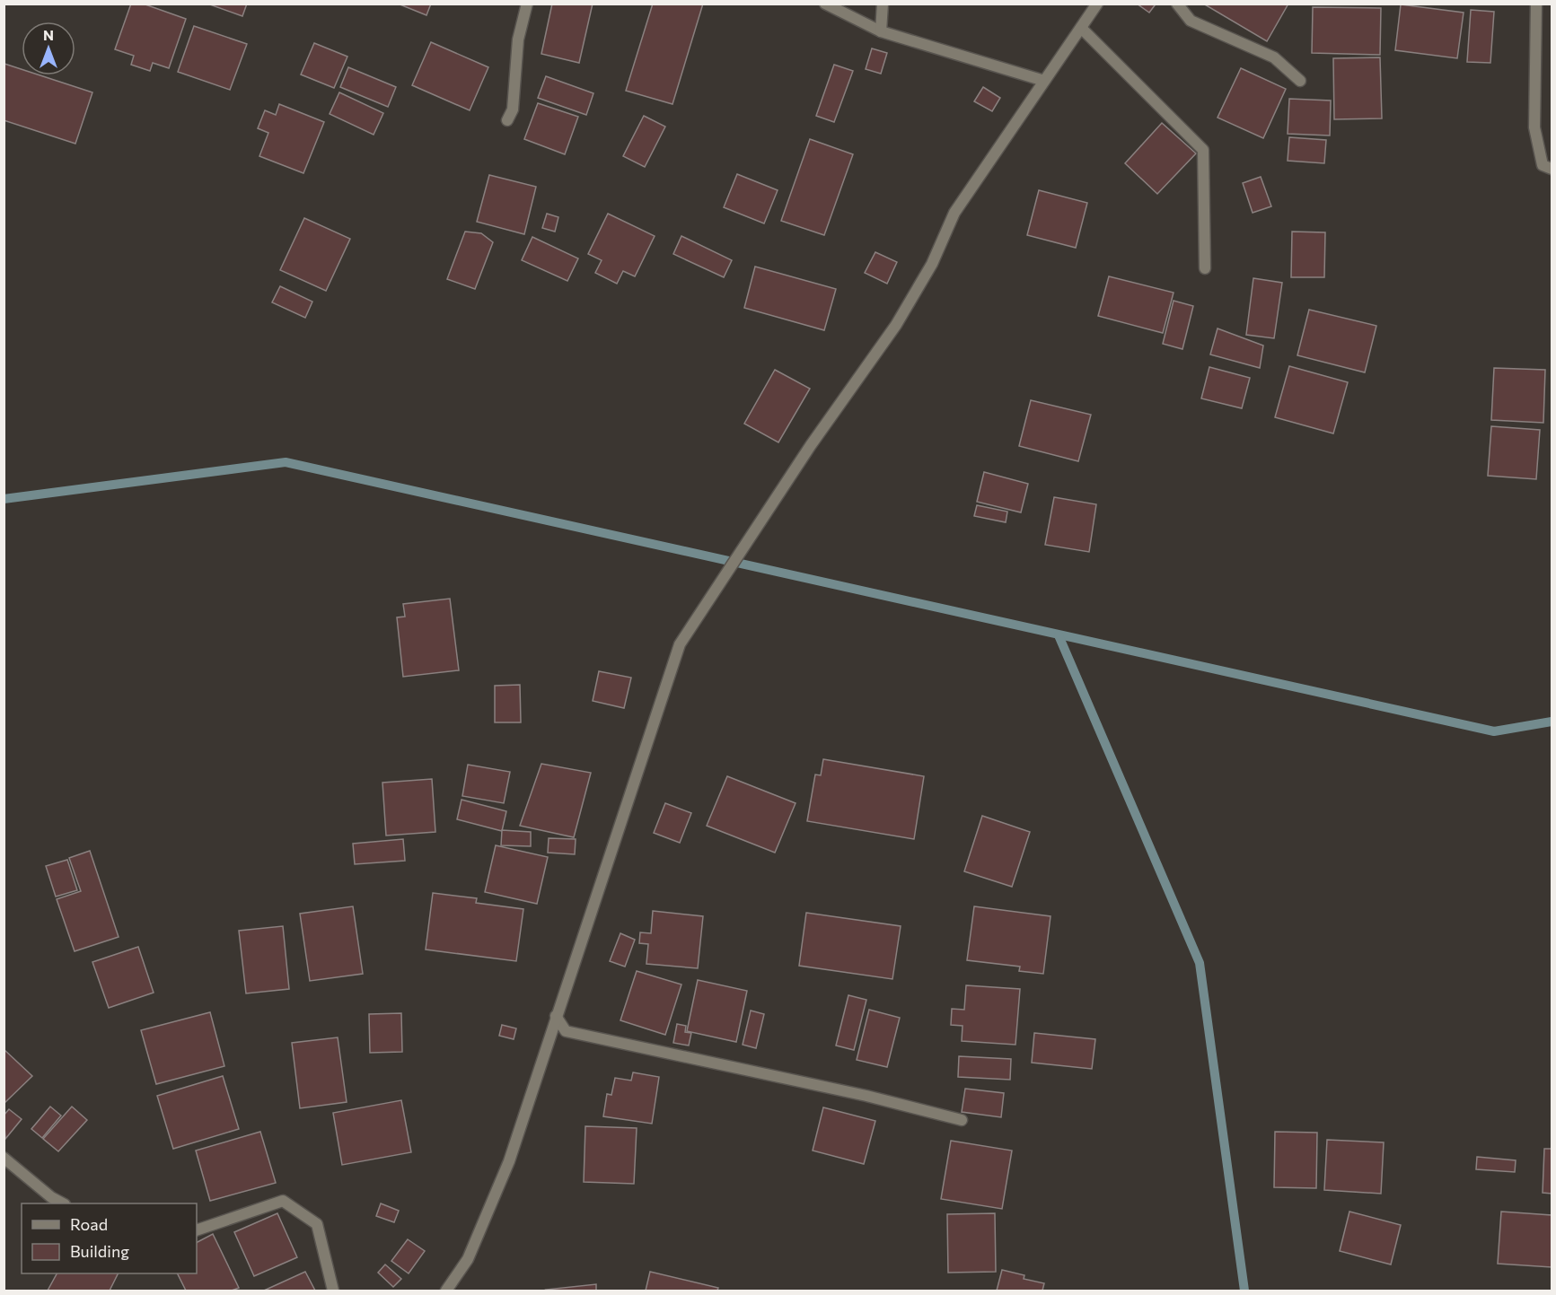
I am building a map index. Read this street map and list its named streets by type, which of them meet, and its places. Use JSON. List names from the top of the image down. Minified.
{"legend":["Road","Building"],"north":"top"}
